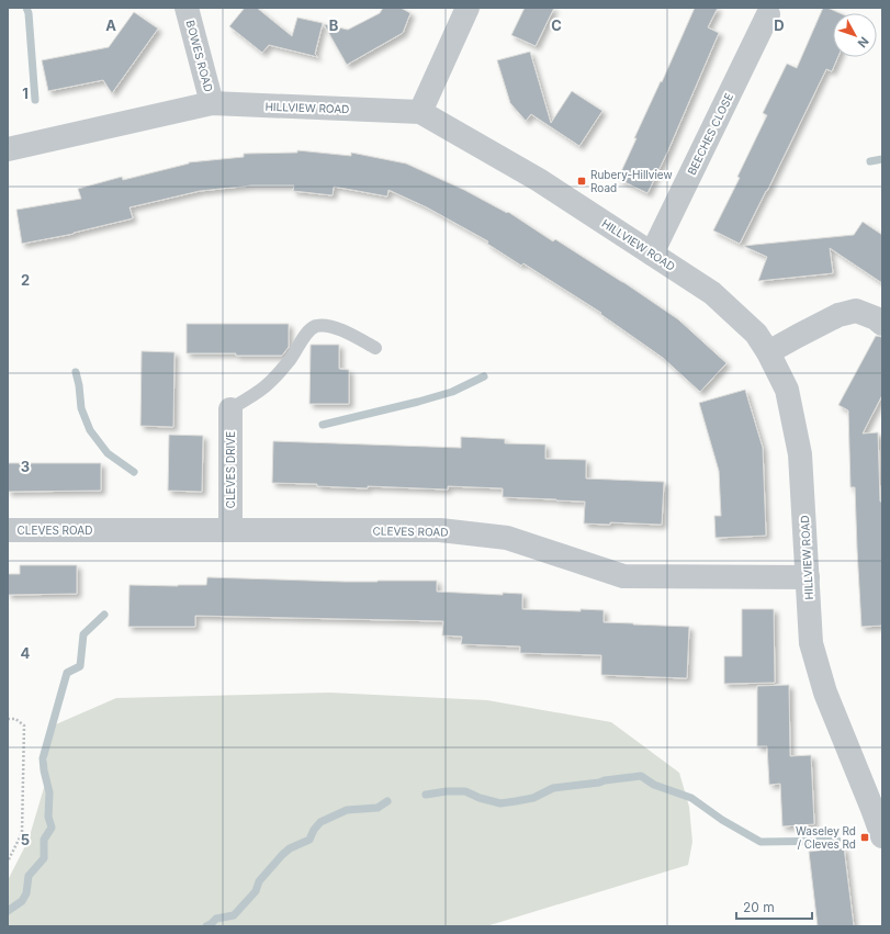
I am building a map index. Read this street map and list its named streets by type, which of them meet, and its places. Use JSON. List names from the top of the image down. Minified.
{"streets":{"street":["BOWES ROAD","HILLVIEW ROAD","BEECHES CLOSE","CLEVES DRIVE","CLEVES ROAD"]},"crossings":[["BOWES ROAD","HILLVIEW ROAD"],["HILLVIEW ROAD","BEECHES CLOSE"],["HILLVIEW ROAD","CLEVES ROAD"],["CLEVES DRIVE","CLEVES ROAD"]],"places":{"transit":["Rubery-Hillview Road","Waseley Rd / Cleves Rd"]},"scale_bar":"20 m","north":"bottom right","grid":{"columns":["A","B","C","D"],"rows":["1","2","3","4","5"]}}
